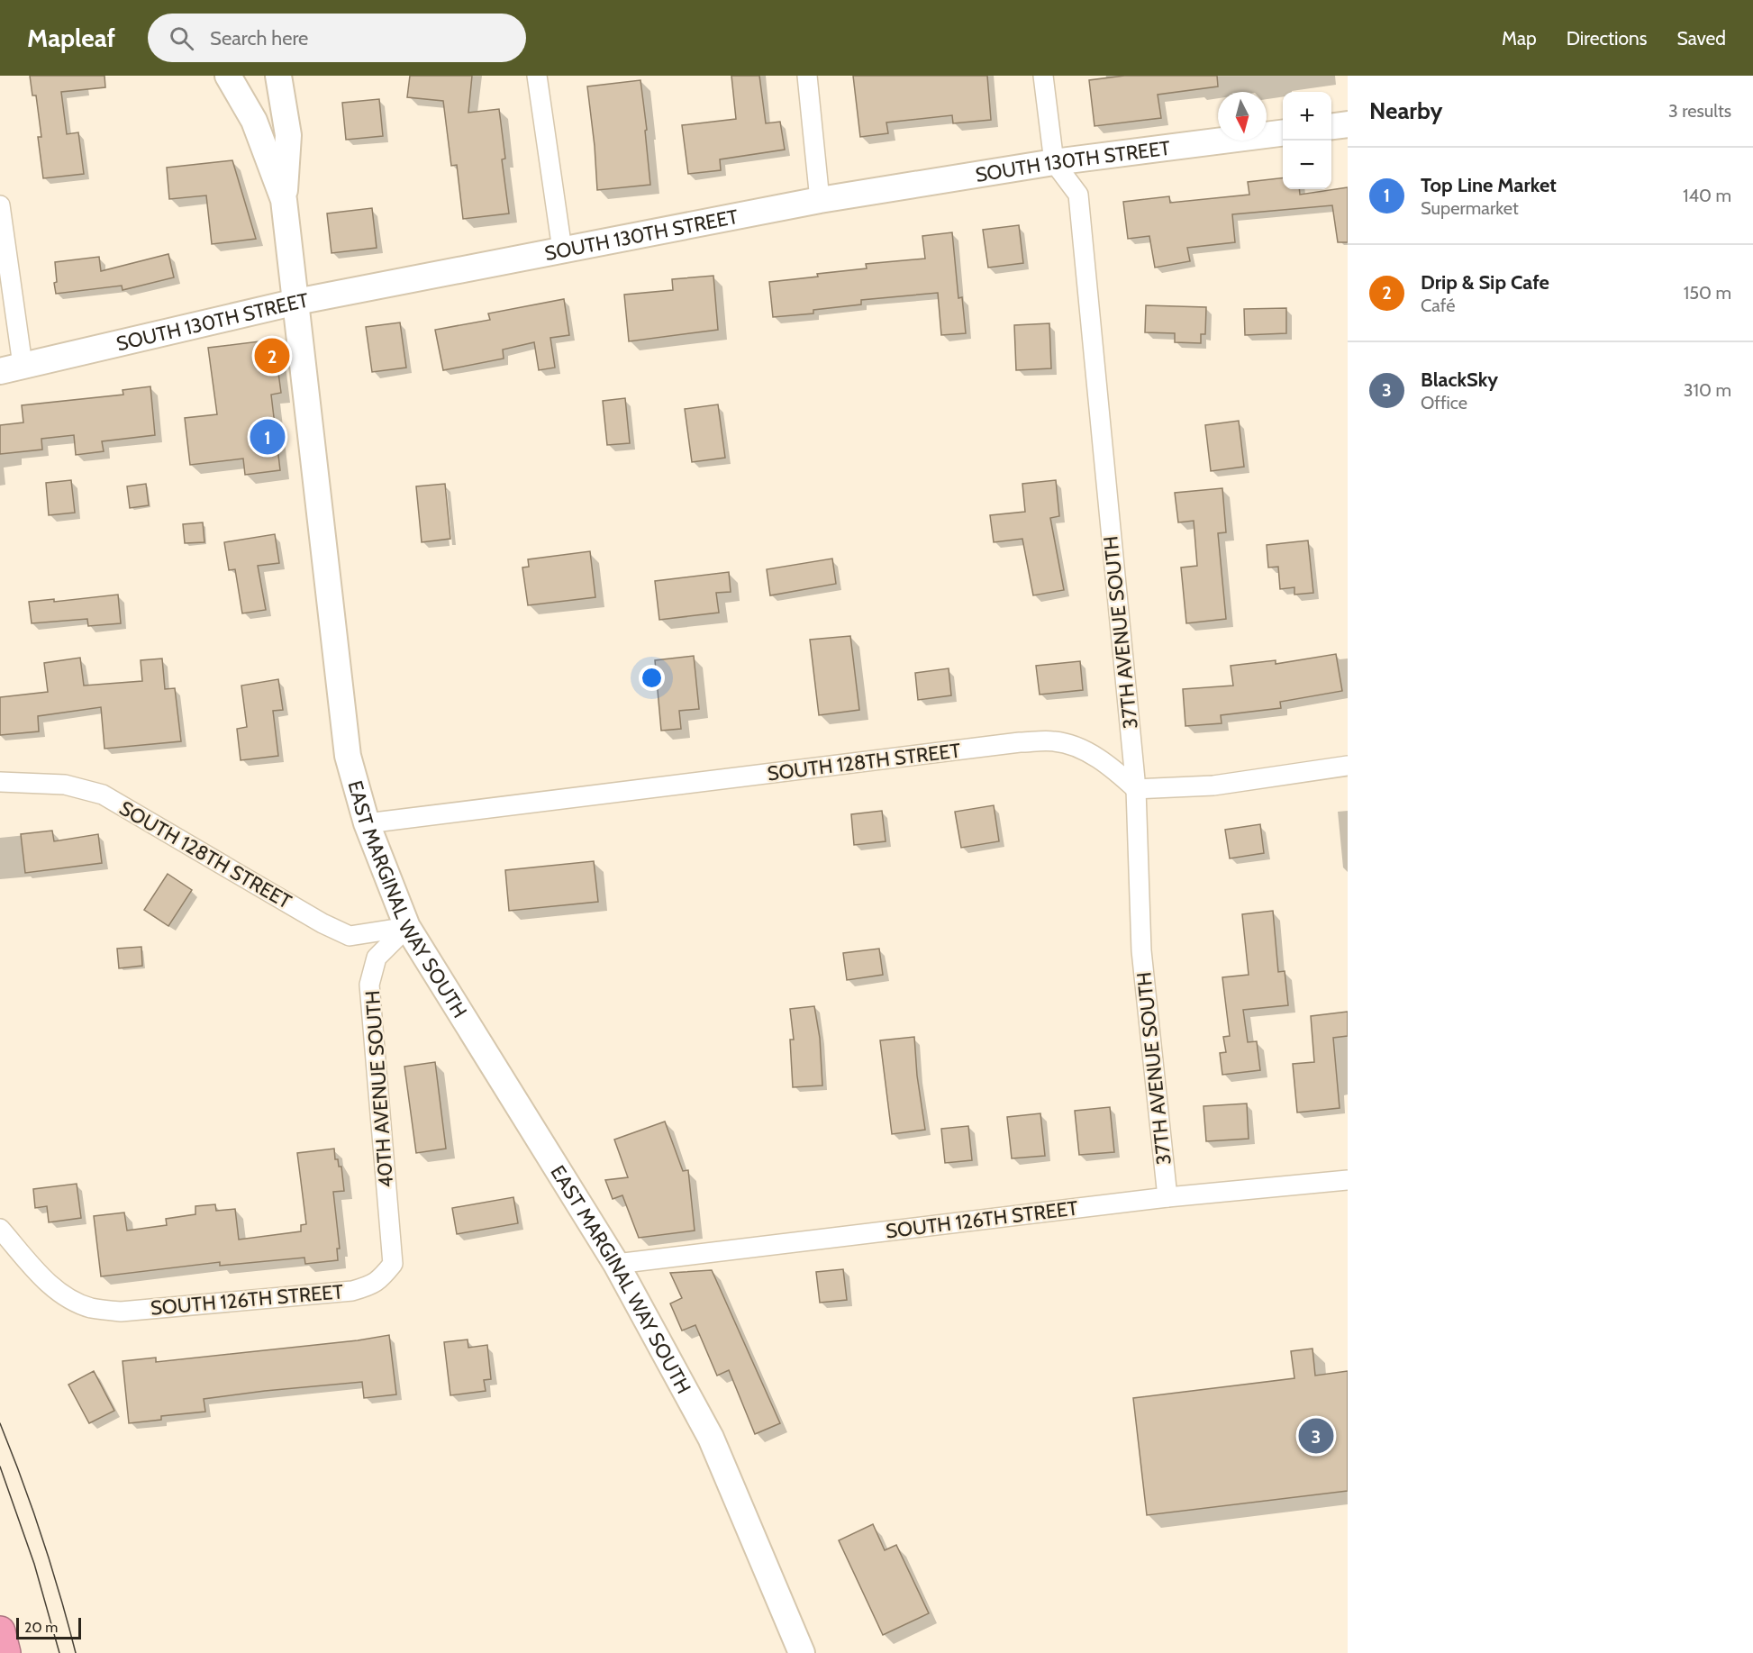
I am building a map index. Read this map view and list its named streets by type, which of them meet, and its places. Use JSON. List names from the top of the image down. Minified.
{"streets":{"street":["SOUTH 130TH STREET","37TH AVENUE SOUTH","SOUTH 128TH STREET","EAST MARGINAL WAY SOUTH","40TH AVENUE SOUTH","SOUTH 126TH STREET"]},"crossings":[["SOUTH 130TH STREET","37TH AVENUE SOUTH"],["SOUTH 130TH STREET","EAST MARGINAL WAY SOUTH"],["37TH AVENUE SOUTH","SOUTH 128TH STREET"],["37TH AVENUE SOUTH","SOUTH 126TH STREET"],["SOUTH 128TH STREET","EAST MARGINAL WAY SOUTH"],["SOUTH 128TH STREET","40TH AVENUE SOUTH"],["EAST MARGINAL WAY SOUTH","40TH AVENUE SOUTH"],["EAST MARGINAL WAY SOUTH","SOUTH 126TH STREET"],["40TH AVENUE SOUTH","SOUTH 126TH STREET"]],"scale_bar":"20 m","north":"bottom","page":{"header":"Mapleaf","search":"Search here","nav":["Map","Directions","Saved"],"heading":["Nearby","3 results"],"map_buttons":["+","−"],"list":[{"mark":"1","name":"Top Line Market","note":"Supermarket","value":"140 m"},{"mark":"2","name":"Drip & Sip Cafe","note":"Café","value":"150 m"},{"mark":"3","name":"BlackSky","note":"Office","value":"310 m"}],"pins":["2","1","3"],"scale":"20 m"}}
